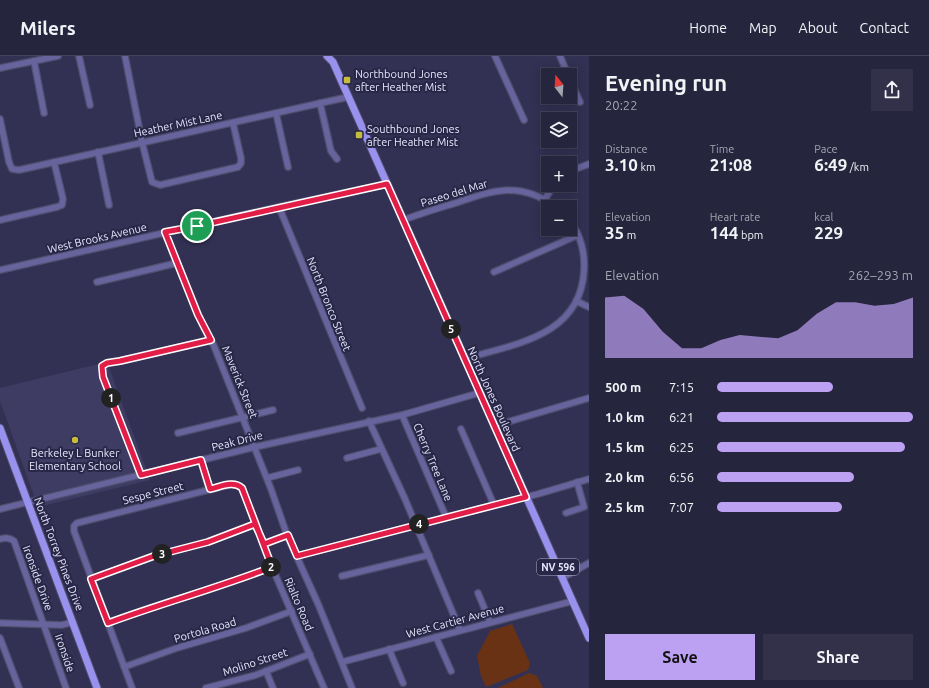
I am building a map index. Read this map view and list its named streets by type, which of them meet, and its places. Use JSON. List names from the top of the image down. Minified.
{"streets":{"main road":["North Jones Boulevard","North Torrey Pines Drive","NV 596"],"street":["Heather Mist Lane","Paseo del Mar","West Brooks Avenue","North Bronco Street","Maverick Street","Peak Drive","Cherry Tree Lane","Sespe Street","Ironside Drive","Rialto Road","West Cartier Avenue","Portola Road","Ironside","Molino Street"]},"crossings":[["Heather Mist Lane","North Jones Boulevard"],["Paseo del Mar","North Jones Boulevard"],["West Brooks Avenue","North Bronco Street"],["West Brooks Avenue","Maverick Street"],["West Brooks Avenue","North Jones Boulevard"],["Maverick Street","Peak Drive"],["Maverick Street","West Cartier Avenue"],["North Jones Boulevard","Peak Drive"],["North Jones Boulevard","West Cartier Avenue"],["Peak Drive","Cherry Tree Lane"],["Peak Drive","North Torrey Pines Drive"],["Sespe Street","Rialto Road"],["Ironside Drive","Ironside"],["Rialto Road","Portola Road"],["Rialto Road","Molino Street"]],"places":{"transit":["Northbound Jones after Heather Mist","Southbound Jones after Heather Mist"],"other":["Berkeley L Bunker Elementary School"]},"north":"top","page":{"header":"Milers","nav":["Home","Map","About","Contact"],"heading":["Evening run","20:22"],"map_buttons":["+","−"],"stats":[["Distance","3.10 km"],["Time","21:08"],["Pace","6:49 /km"],["Elevation","35 m"],["Heart rate","144 bpm"],["kcal","229"]],"chart":["Elevation","262–293 m"],"pins":["5","1","4","3","2"],"list":[{"name":"500 m","note":"7:15"},{"name":"1.0 km","note":"6:21"},{"name":"1.5 km","note":"6:25"},{"name":"2.0 km","note":"6:56"},{"name":"2.5 km","note":"7:07"}],"buttons":["Save","Share"]}}
